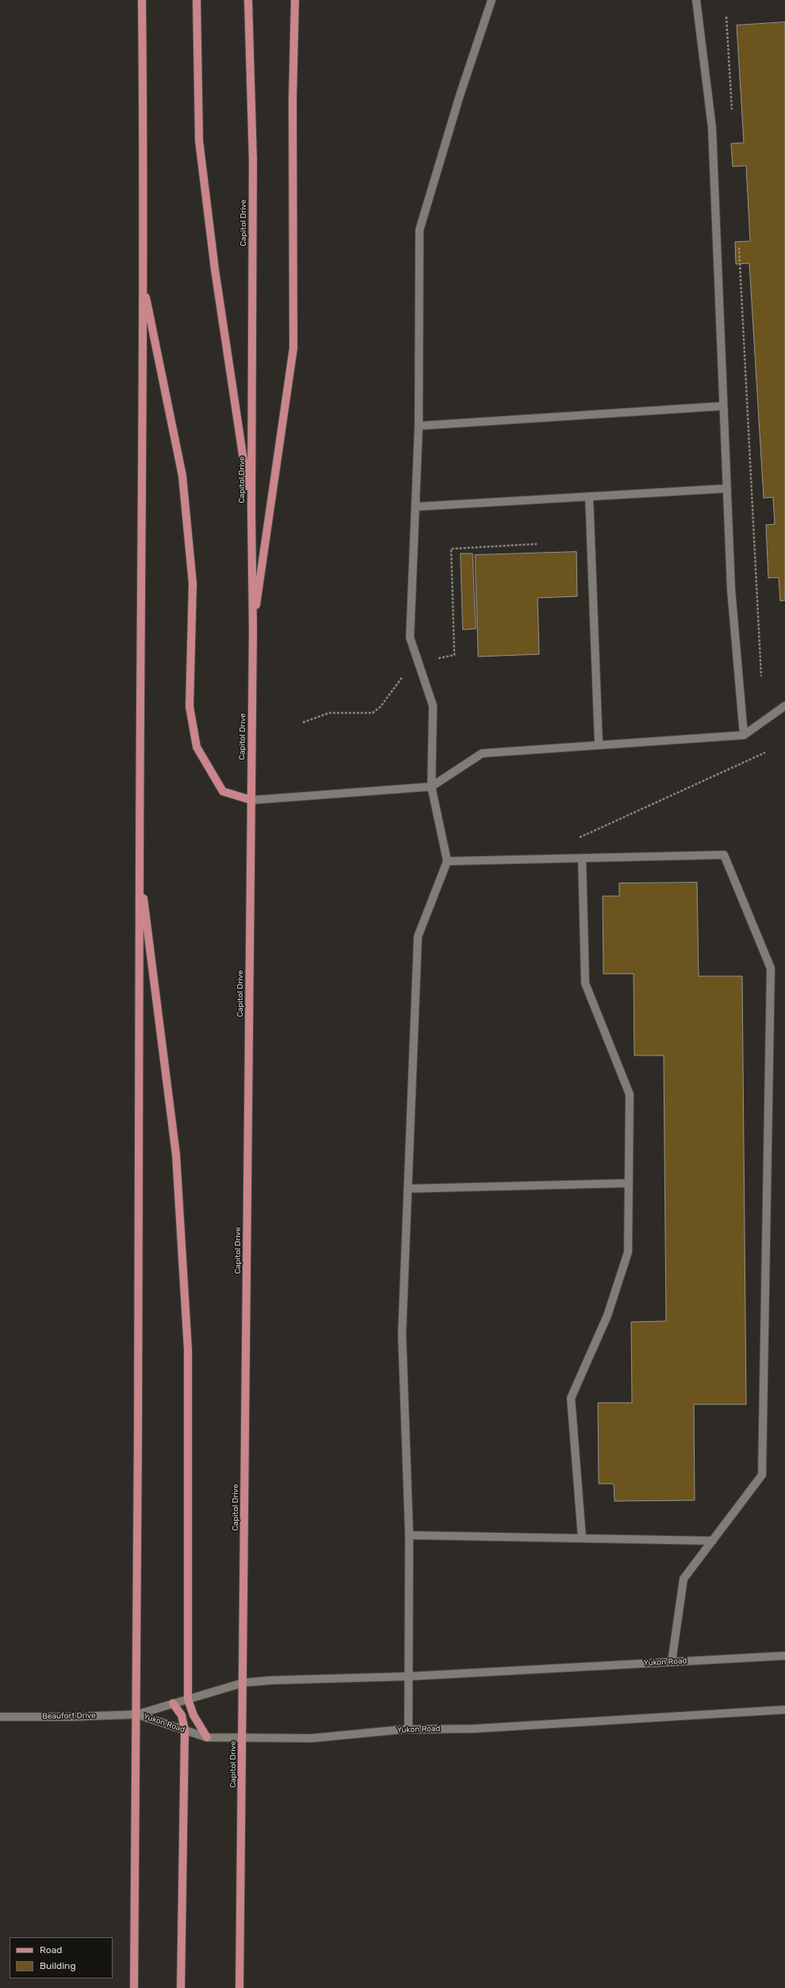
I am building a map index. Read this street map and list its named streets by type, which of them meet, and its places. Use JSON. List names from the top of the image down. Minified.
{"streets":{"main road":["Capitol Drive"],"street":["Yukon Road","Beaufort Drive"]},"crossings":[["Capitol Drive","Yukon Road"],["Yukon Road","Beaufort Drive"]],"legend":["Road","Building"]}
